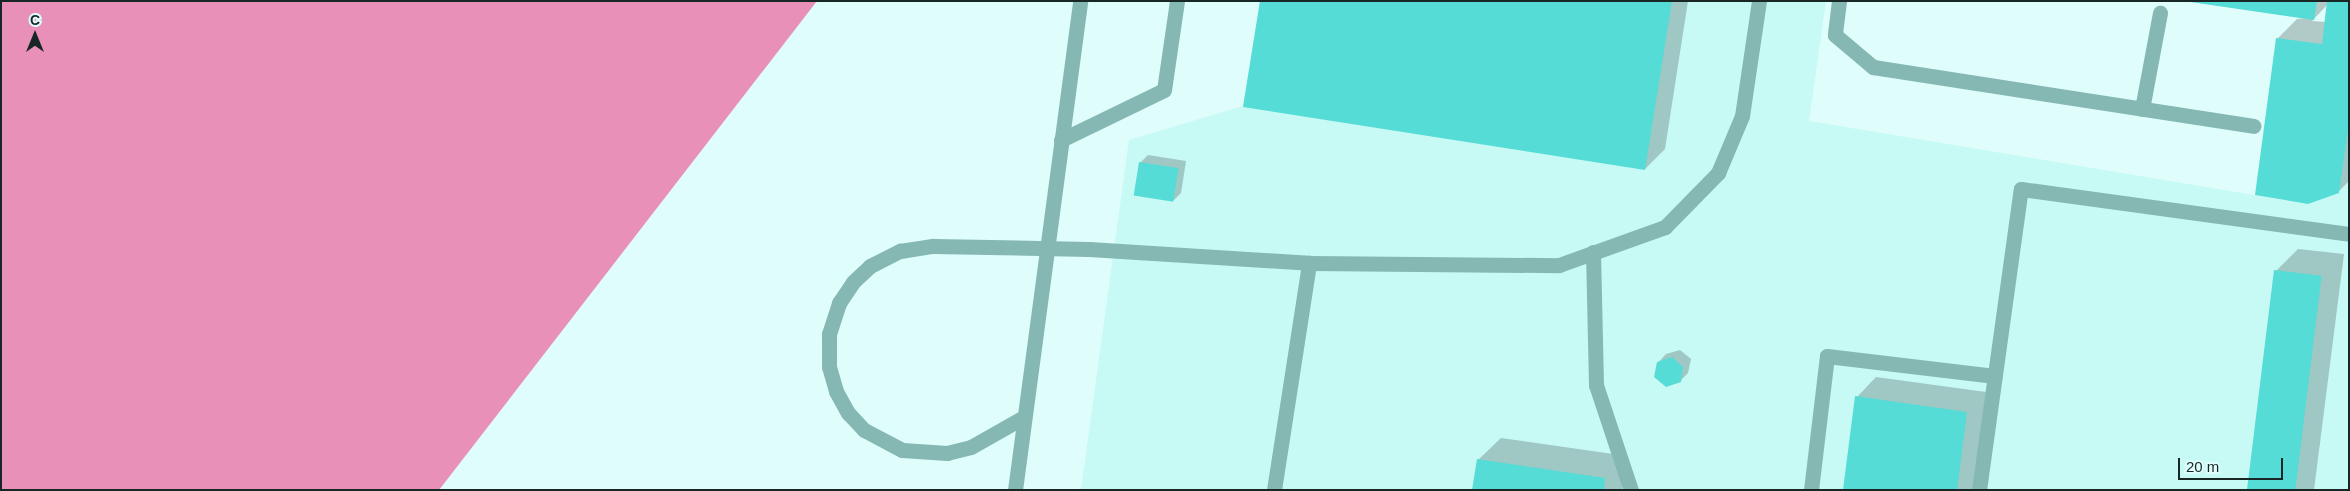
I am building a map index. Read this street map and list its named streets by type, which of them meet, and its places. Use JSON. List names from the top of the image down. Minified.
{"scale_bar":"20 m","north":"top"}
